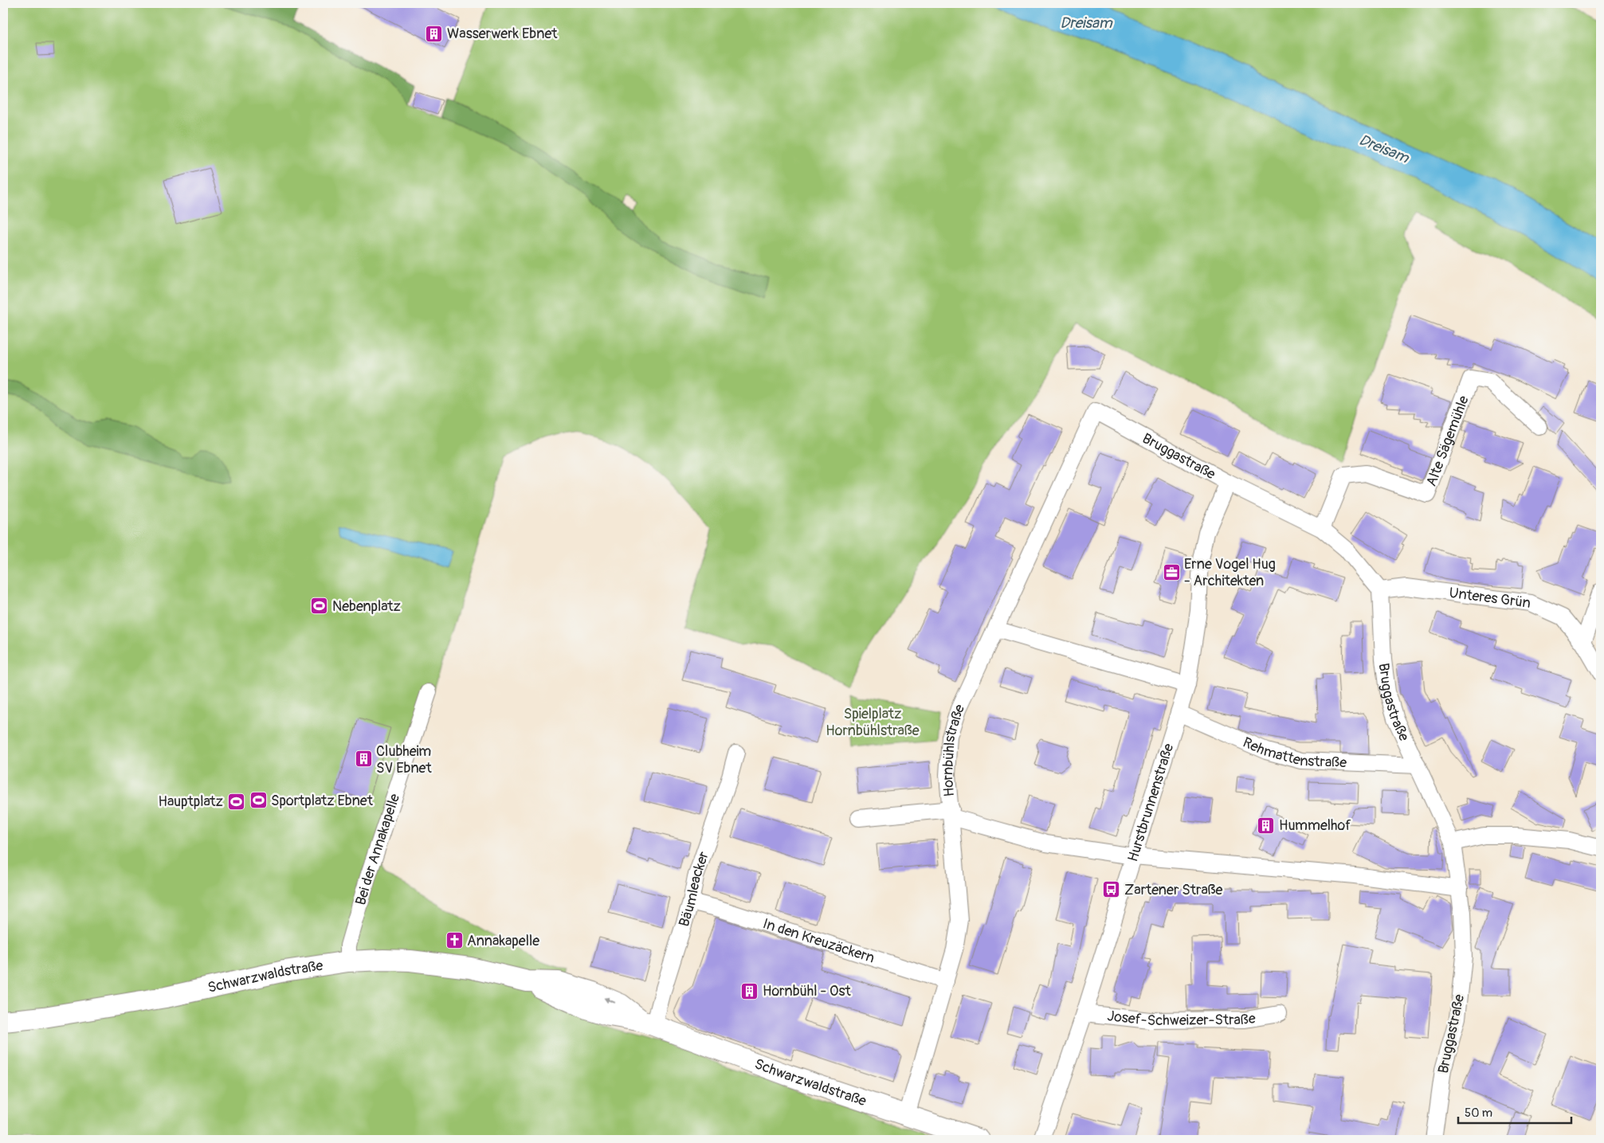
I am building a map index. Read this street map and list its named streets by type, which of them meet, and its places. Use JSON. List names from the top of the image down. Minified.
{"streets":{"main road":["Schwarzwaldstraße"],"street":["Alte Sägemühle","Bruggastraße","Unteres Grün","Rehmattenstraße","Hornbühlstraße","Hurstbrunnenstraße","Bei der Annakapelle","Bäumleacker","In den Kreuzäckern","Josef-Schweizer-Straße"]},"crossings":[["Alte Sägemühle","Bruggastraße"],["Bruggastraße","Unteres Grün"],["Bruggastraße","Rehmattenstraße"],["Bruggastraße","Hornbühlstraße"],["Bruggastraße","Hurstbrunnenstraße"],["Rehmattenstraße","Hurstbrunnenstraße"],["Hornbühlstraße","In den Kreuzäckern"],["Hornbühlstraße","Schwarzwaldstraße"],["Hurstbrunnenstraße","Josef-Schweizer-Straße"],["Bei der Annakapelle","Schwarzwaldstraße"],["Bäumleacker","In den Kreuzäckern"],["Bäumleacker","Schwarzwaldstraße"]],"water":["Dreisam"],"parks":["Spielplatz Hornbühlstraße"],"places":{"building":["Wasserwerk Ebnet","Clubheim SV Ebnet","Hummelhof","Hornbühl - Ost"],"office":["Erne Vogel Hug - Architekten"],"sports":["Nebenplatz","Sportplatz Ebnet","Hauptplatz"],"bus stop":["Zartener Straße"],"church":["Annakapelle"]},"scale_bar":"50 m"}
